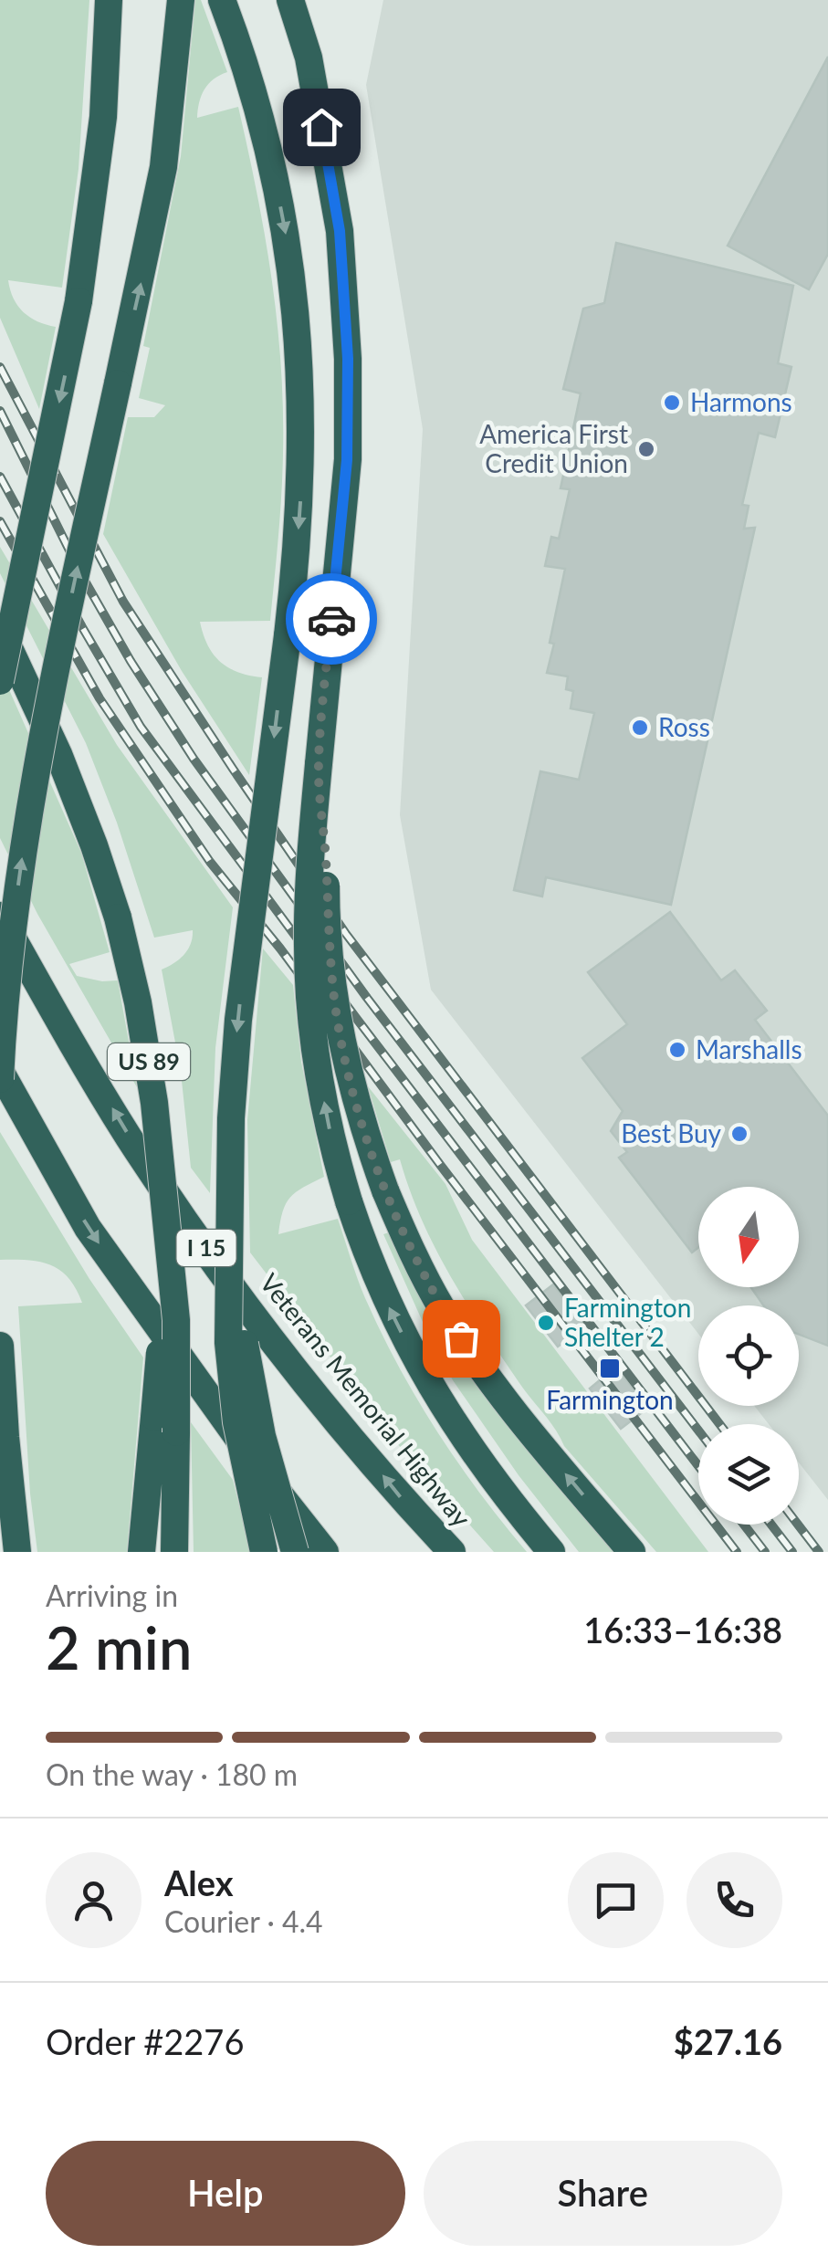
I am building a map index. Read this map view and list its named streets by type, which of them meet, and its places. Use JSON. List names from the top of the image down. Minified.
{"streets":{"highway":["US 89","I 15","Veterans Memorial Highway"]},"places":{"other":["Harmons","America First Credit Union","Ross","Marshalls","Best Buy","Farmington Shelter 2"],"transit":["Farmington"]},"north":"bottom","page":{"heading":["2 min","Arriving in","16:33–16:38"],"panel":["Alex","Courier · 4.4","Order #2276","$27.16"],"bar":"On the way · 180 m","buttons":["Help","Share"]}}
